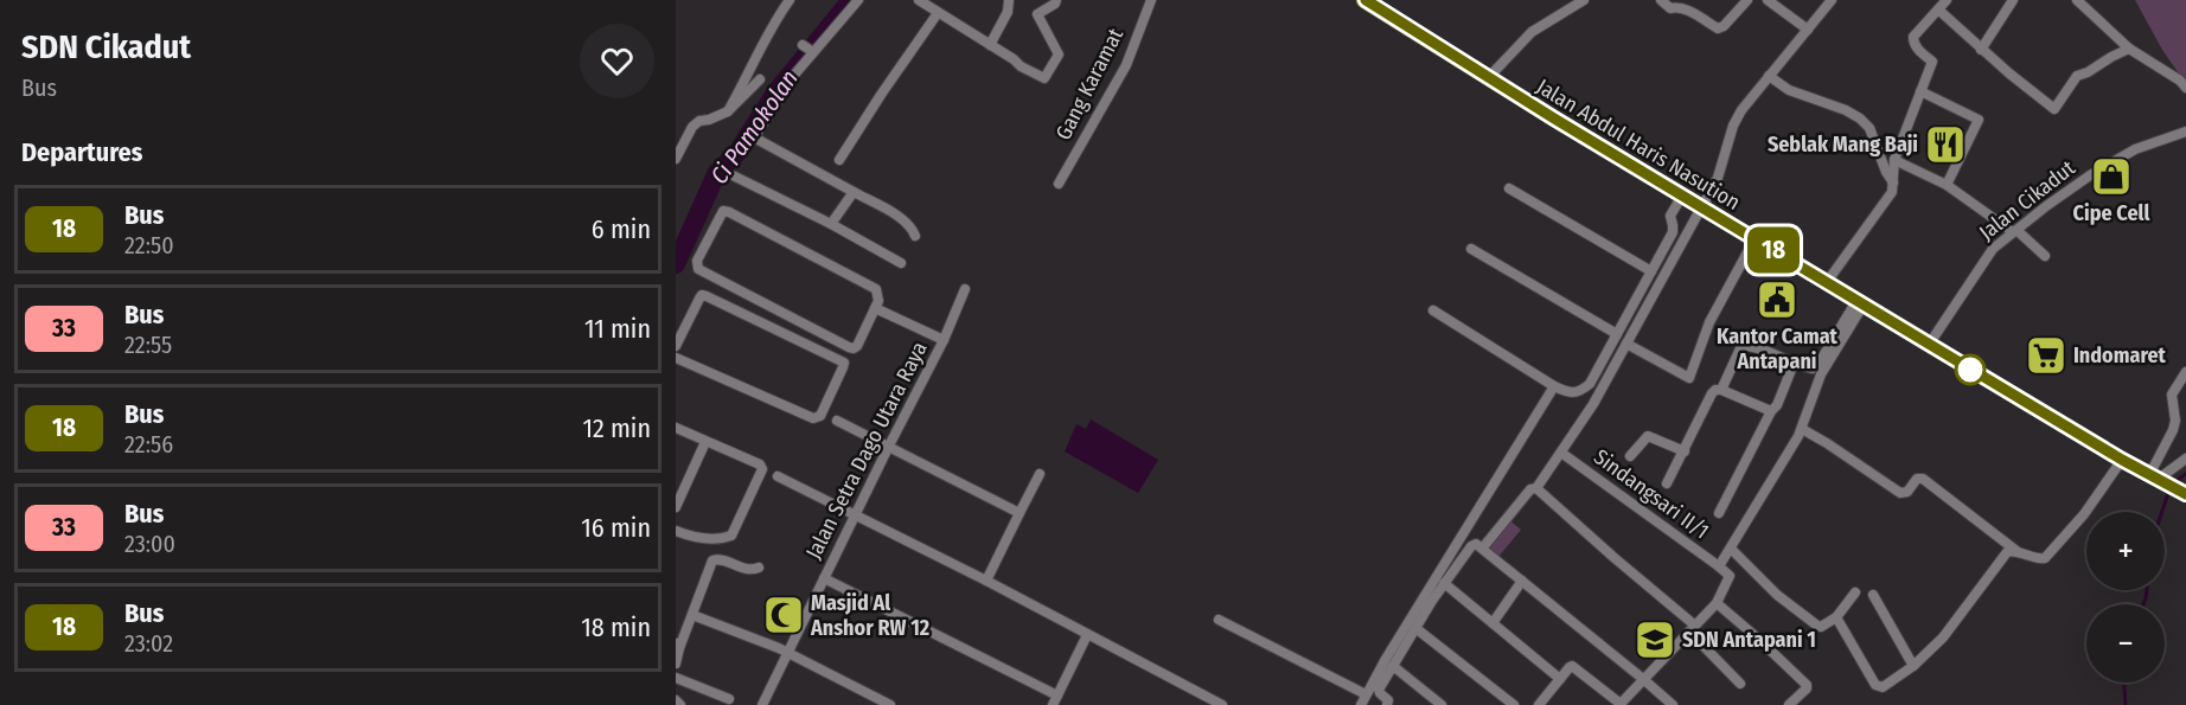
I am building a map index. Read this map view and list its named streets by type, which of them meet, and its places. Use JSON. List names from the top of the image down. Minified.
{"streets":{"highway":["Jalan Abdul Haris Nasution"],"street":["Gang Karamat","Jalan Cikadut","Jalan Setra Dago Utara Raya","Sindangsari II/1"]},"crossings":[["Jalan Abdul Haris Nasution","Jalan Cikadut"]],"water":["Ci Pamokolan"],"places":{"restaurant":["Seblak Mang Baji"],"shop":["Cipe Cell"],"public building":["Kantor Camat Antapani"],"supermarket":["Indomaret"],"mosque":["Masjid Al Anshor RW 12"],"school or university":["SDN Antapani 1"]},"lines":["bus line 18"],"page":{"heading":[["SDN Cikadut","Bus"],"Departures"],"on_map":"18","list":[{"mark":"18","name":"Bus","note":"22:50","value":"6 min"},{"mark":"33","name":"Bus","note":"22:55","value":"11 min"},{"mark":"18","name":"Bus","note":"22:56","value":"12 min"},{"mark":"33","name":"Bus","note":"23:00","value":"16 min"},{"mark":"18","name":"Bus","note":"23:02","value":"18 min"}],"map_buttons":["+","−"]}}
